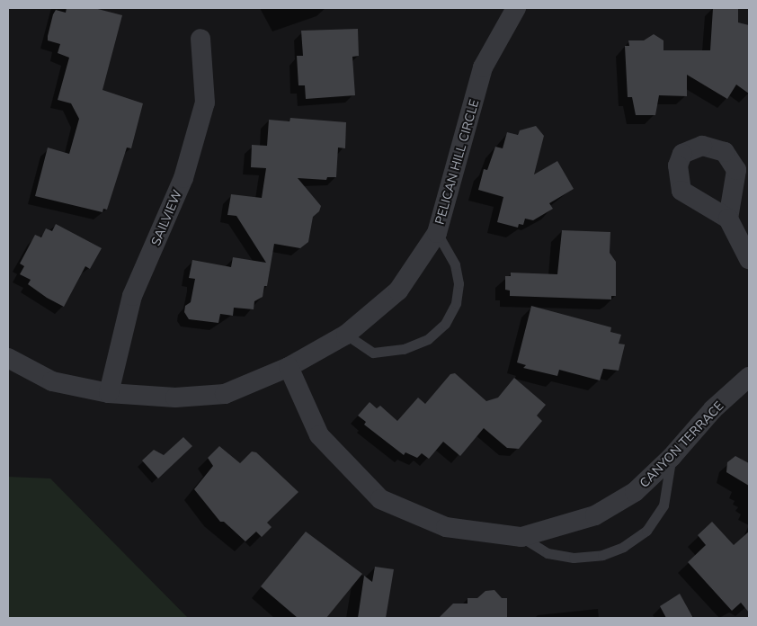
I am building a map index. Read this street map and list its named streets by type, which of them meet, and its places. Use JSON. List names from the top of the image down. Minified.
{"streets":{"street":["PELICAN HILL CIRCLE","SAILVIEW","CANYON TERRACE"]},"crossings":[["PELICAN HILL CIRCLE","SAILVIEW"],["PELICAN HILL CIRCLE","CANYON TERRACE"]]}
